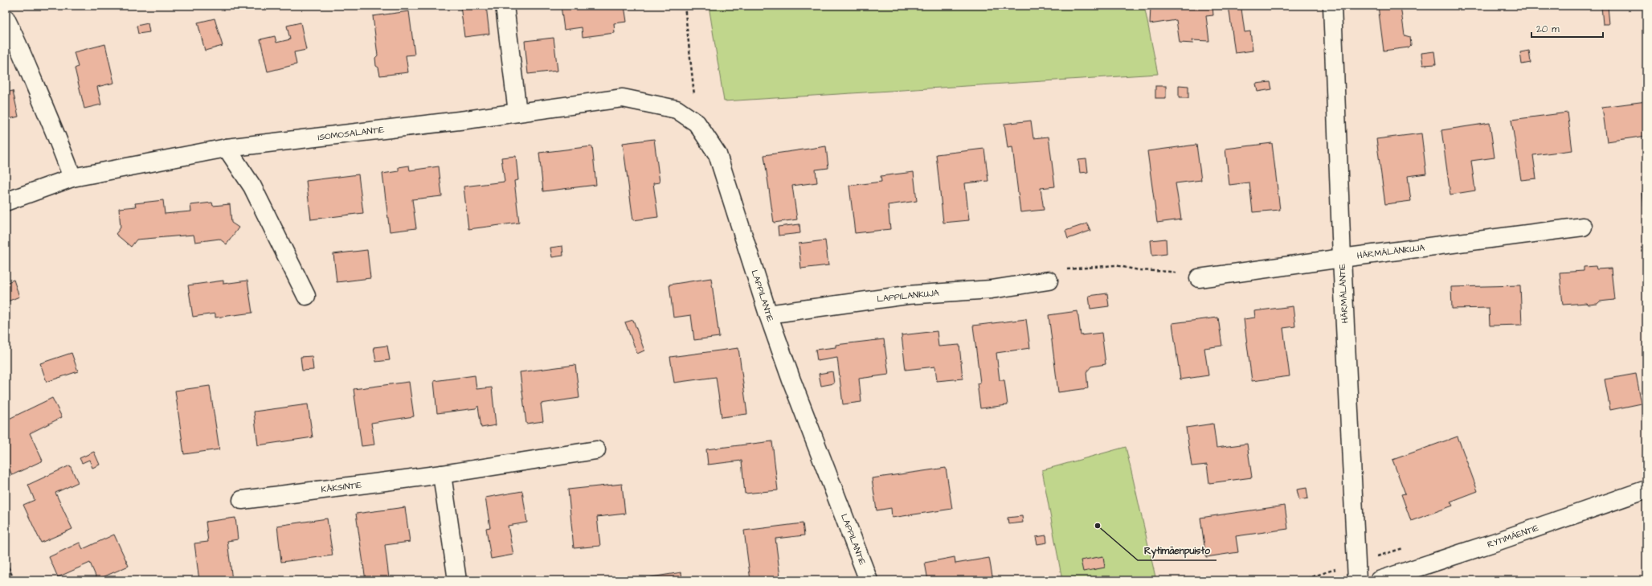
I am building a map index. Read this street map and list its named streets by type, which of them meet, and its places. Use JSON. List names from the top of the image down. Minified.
{"streets":{"street":["ISOMOSALANTIE","HÄRMÄLÄNKUJA","HÄRMÄLÄNTIE","LAPPILANTIE","LAPPILANKUJA","KÅKSINTIE","RYTIMÄENTIE"]},"crossings":[["ISOMOSALANTIE","LAPPILANTIE"],["HÄRMÄLÄNKUJA","HÄRMÄLÄNTIE"],["LAPPILANTIE","LAPPILANKUJA"]],"places":["Rytimäenpuisto"],"scale_bar":"20 m"}
